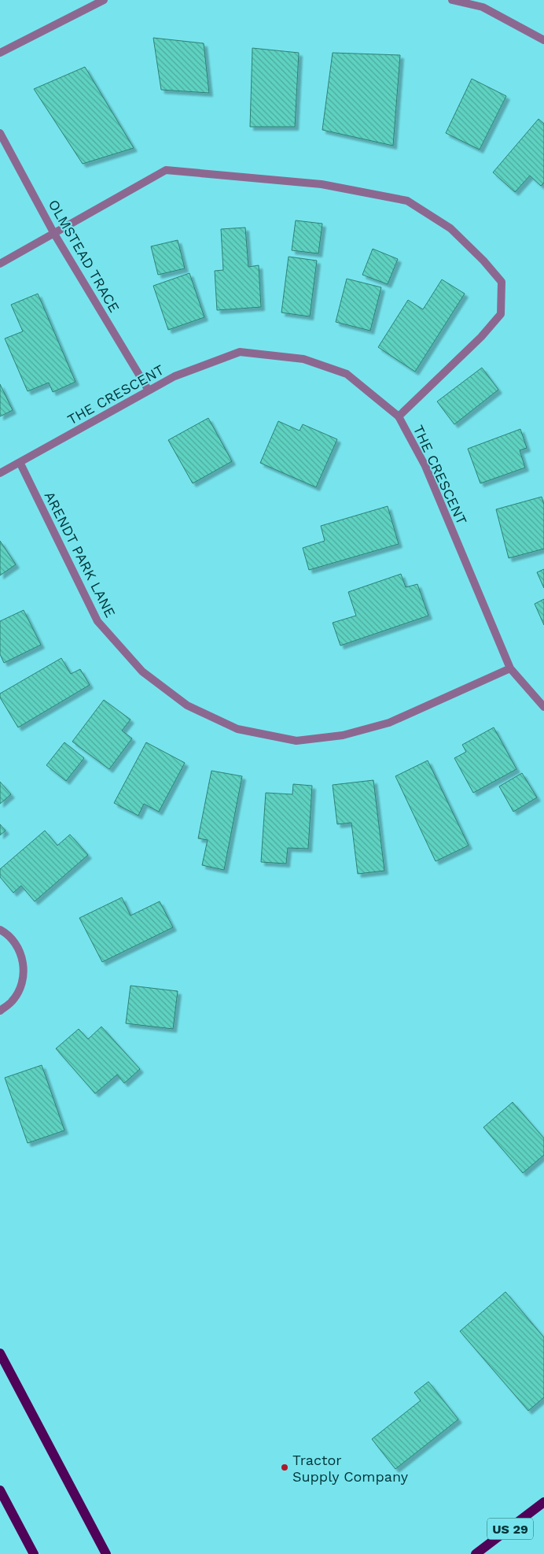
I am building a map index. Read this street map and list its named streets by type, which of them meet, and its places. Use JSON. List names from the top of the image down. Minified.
{"streets":{"main road":["US 29"],"street":["OLMSTEAD TRACE","THE CRESCENT","ARENDT PARK LANE"]},"crossings":[["OLMSTEAD TRACE","THE CRESCENT"],["THE CRESCENT","ARENDT PARK LANE"]],"places":["Tractor Supply Company"]}
